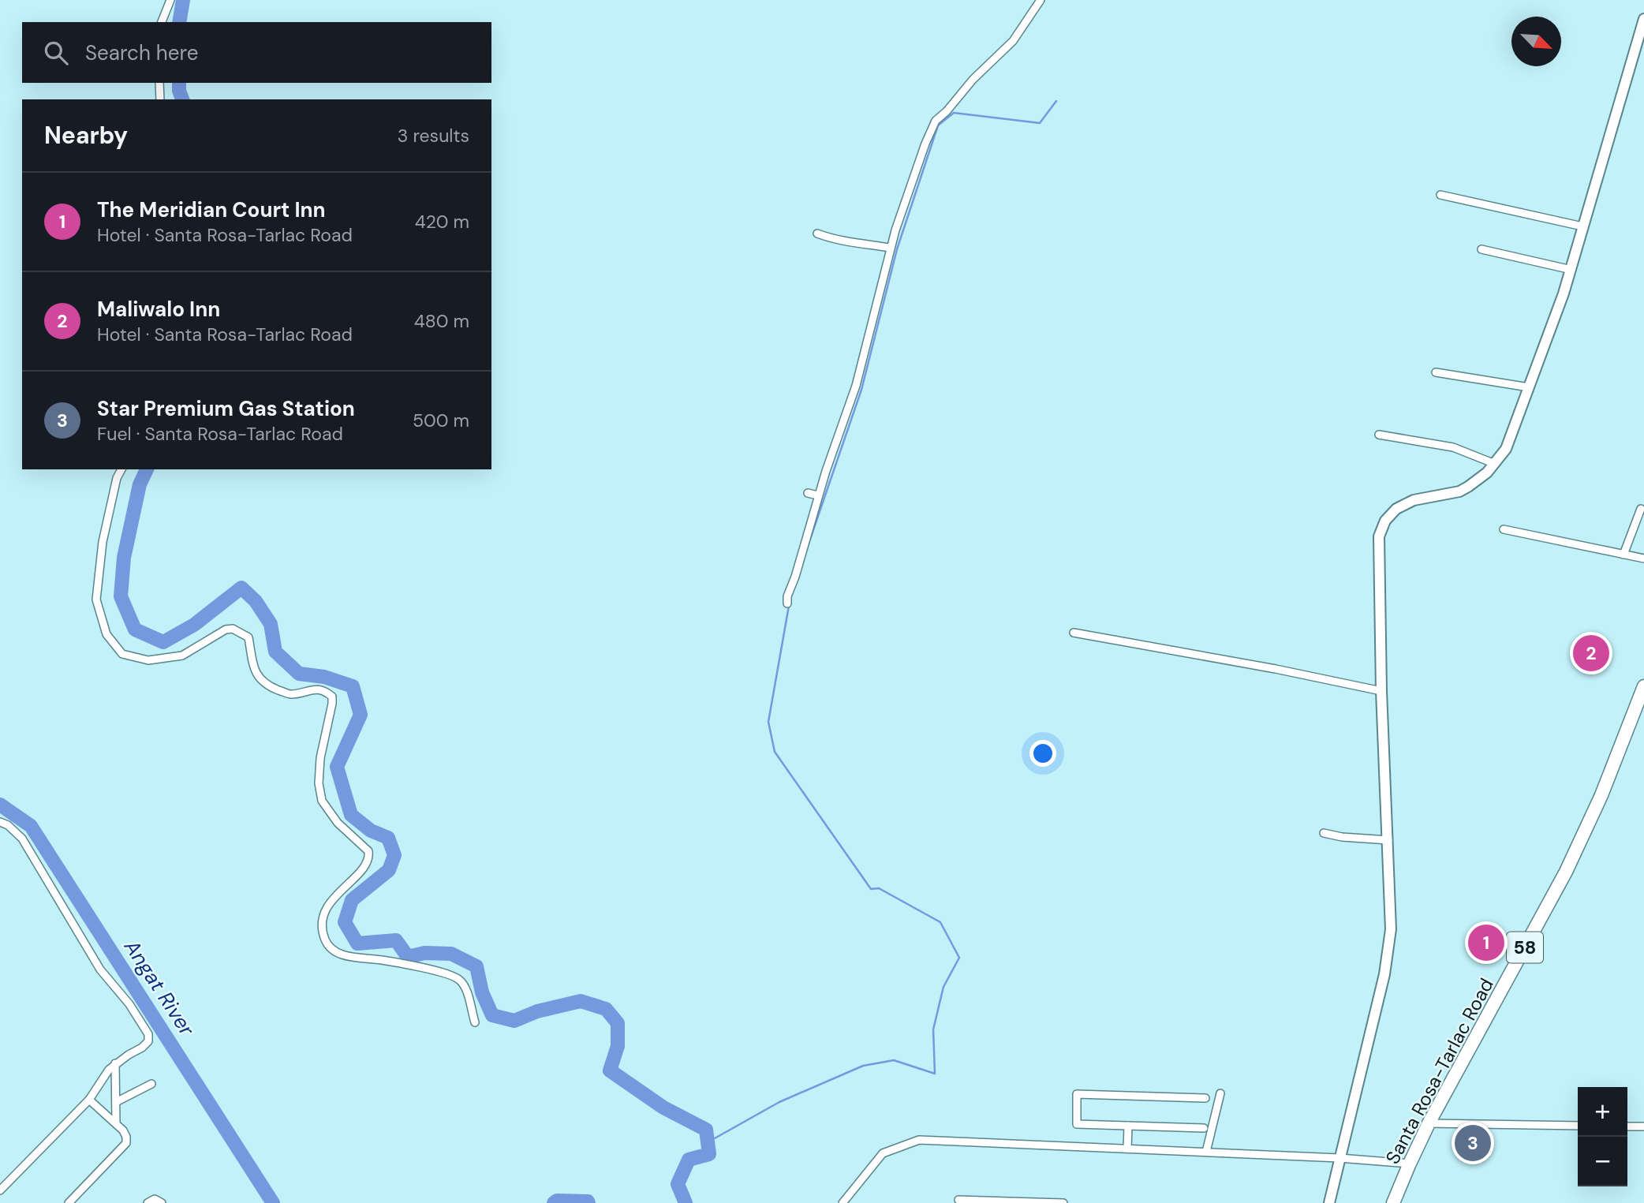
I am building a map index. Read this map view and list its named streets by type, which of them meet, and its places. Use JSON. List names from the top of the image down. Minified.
{"streets":{"highway":["58","Santa Rosa-Tarlac Road"]},"water":["Angat River"],"north":"bottom right","page":{"search":"Search here","heading":["Nearby","3 results"],"list":[{"mark":"1","name":"The Meridian Court Inn","note":"Hotel · Santa Rosa-Tarlac Road","value":"420 m"},{"mark":"2","name":"Maliwalo Inn","note":"Hotel · Santa Rosa-Tarlac Road","value":"480 m"},{"mark":"3","name":"Star Premium Gas Station","note":"Fuel · Santa Rosa-Tarlac Road","value":"500 m"}],"pins":["2","1","3"],"map_buttons":["+","−"]}}
